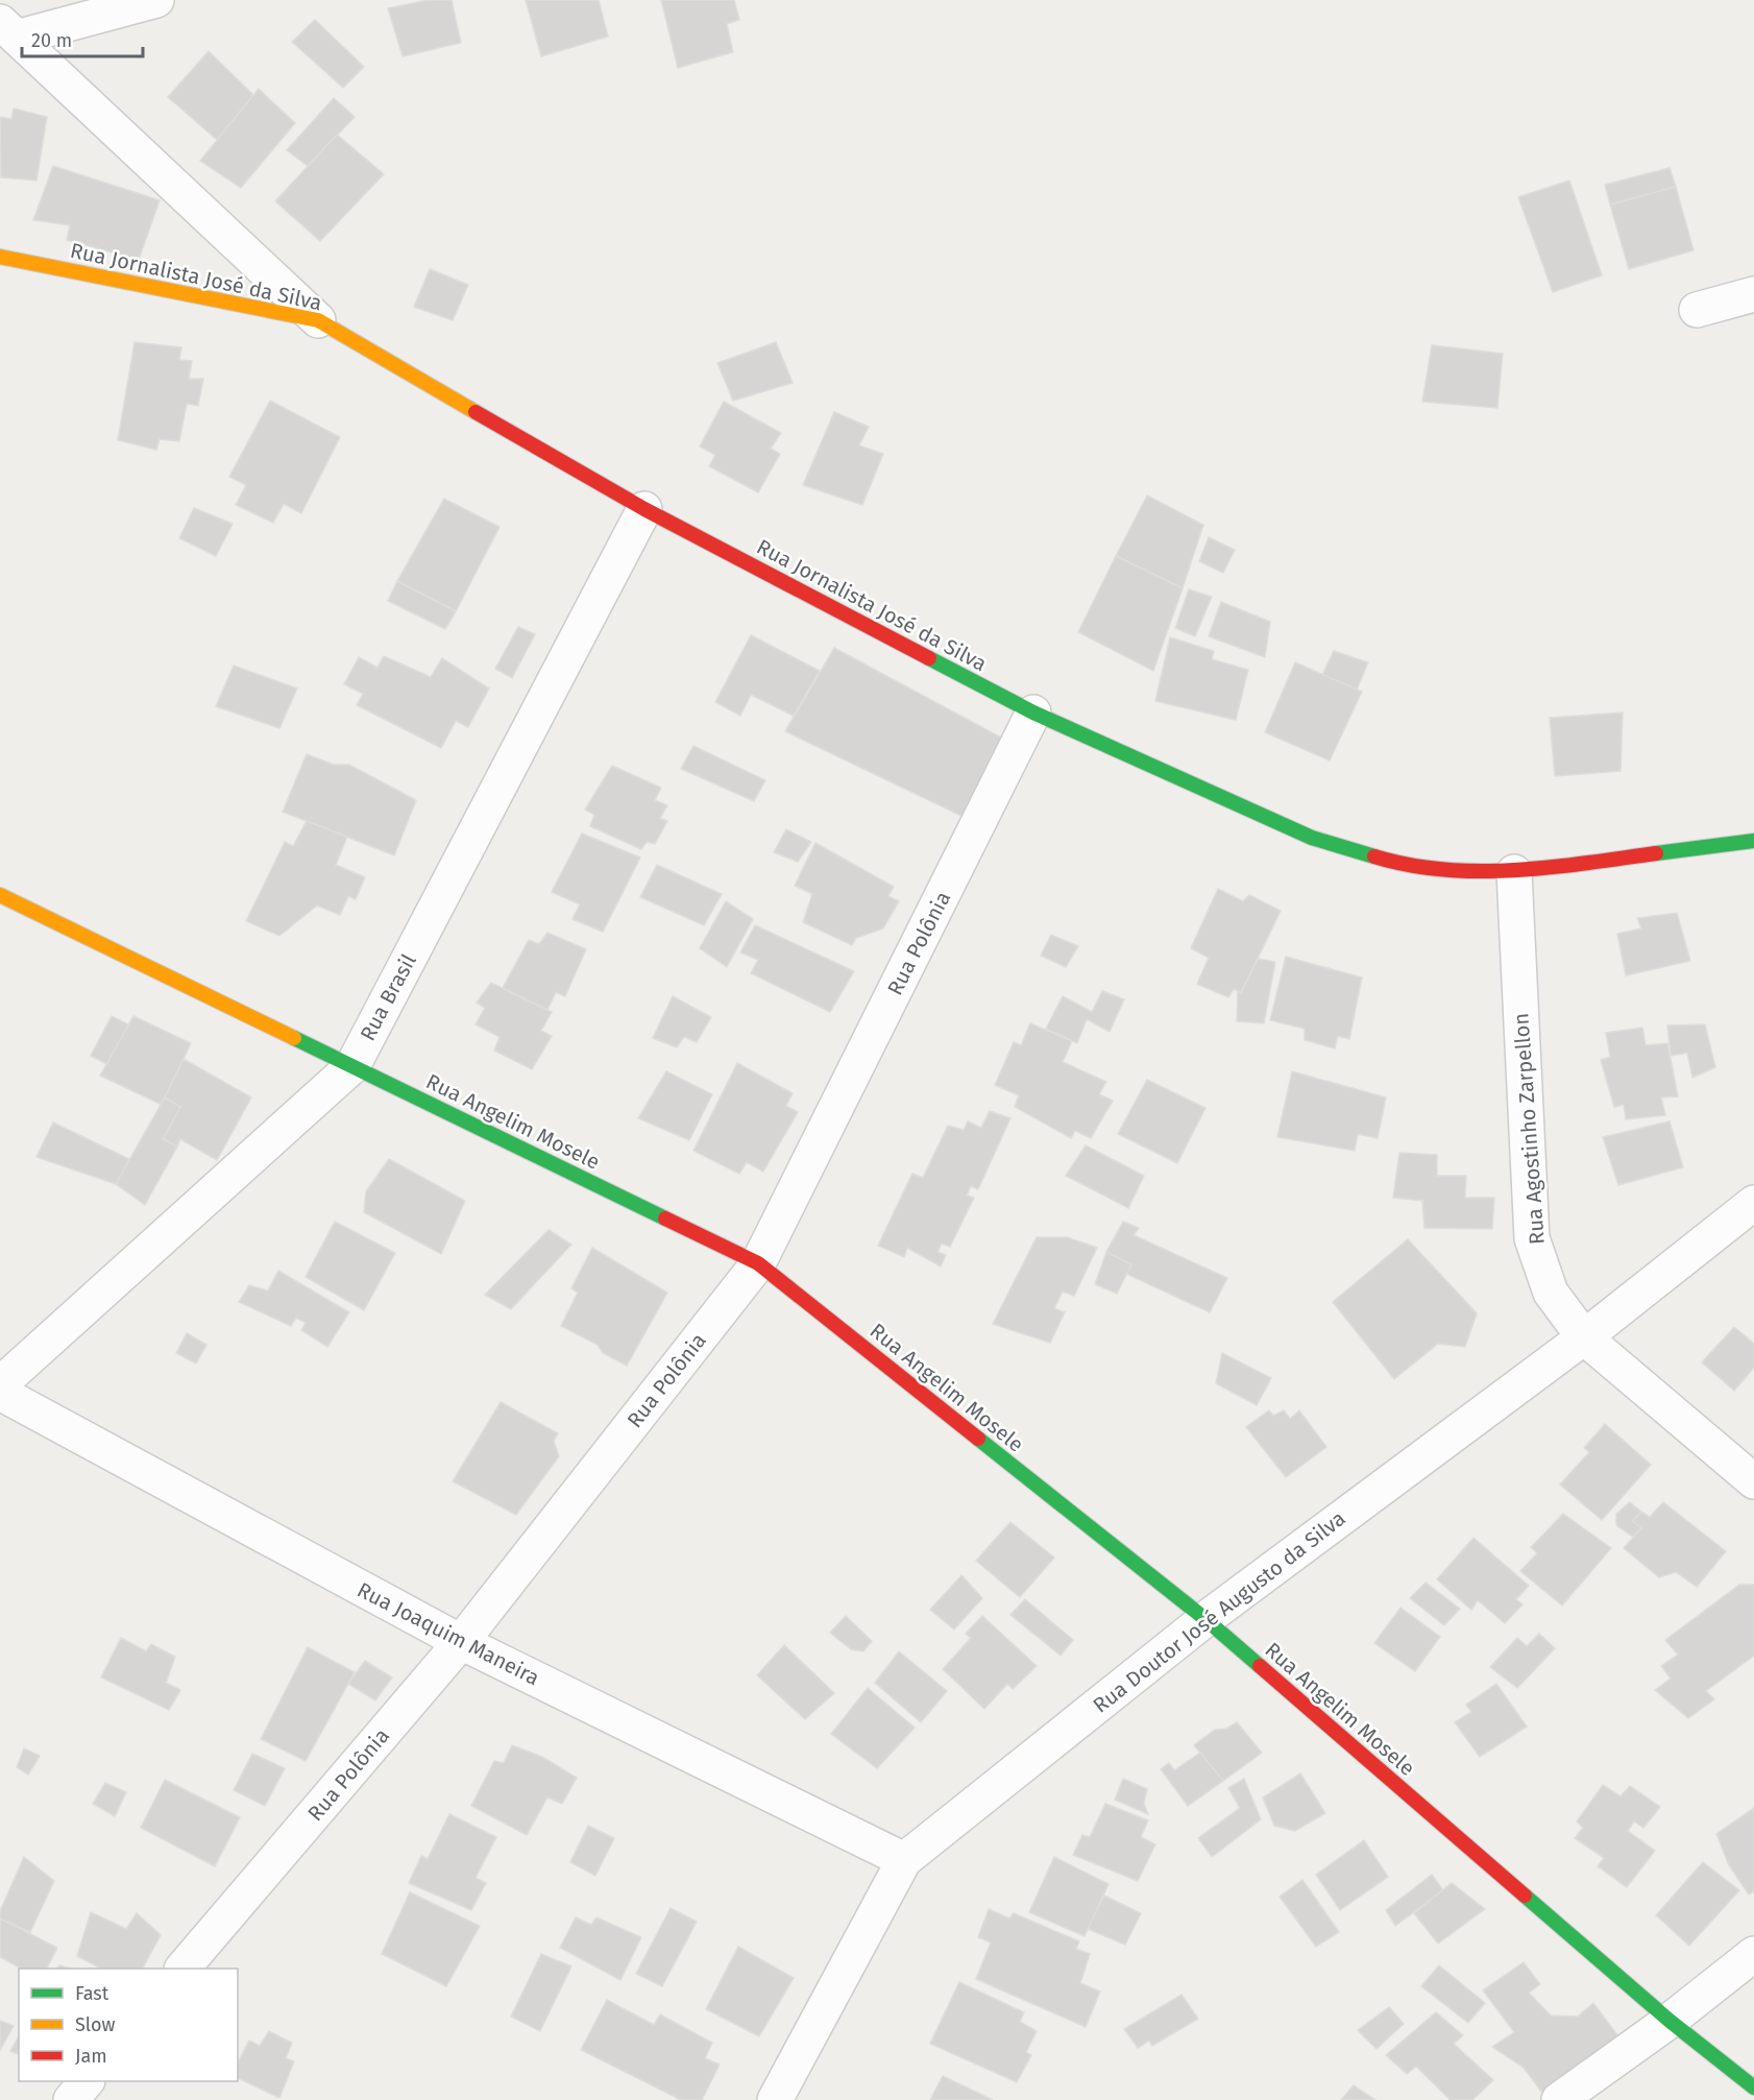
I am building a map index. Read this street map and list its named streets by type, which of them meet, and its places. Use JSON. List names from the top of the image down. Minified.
{"streets":{"street":["Rua Jornalista José da Silva","Rua Polônia","Rua Brasil","Rua Angelim Mosele","Rua Agostinho Zarpellon","Rua Doutor José Augusto da Silva","Rua Joaquim Maneira"]},"crossings":[["Rua Jornalista José da Silva","Rua Polônia"],["Rua Jornalista José da Silva","Rua Brasil"],["Rua Jornalista José da Silva","Rua Agostinho Zarpellon"],["Rua Polônia","Rua Angelim Mosele"],["Rua Polônia","Rua Joaquim Maneira"],["Rua Brasil","Rua Angelim Mosele"],["Rua Angelim Mosele","Rua Doutor José Augusto da Silva"],["Rua Agostinho Zarpellon","Rua Doutor José Augusto da Silva"],["Rua Doutor José Augusto da Silva","Rua Joaquim Maneira"]],"legend":["Fast","Slow","Jam"],"scale_bar":"20 m"}
